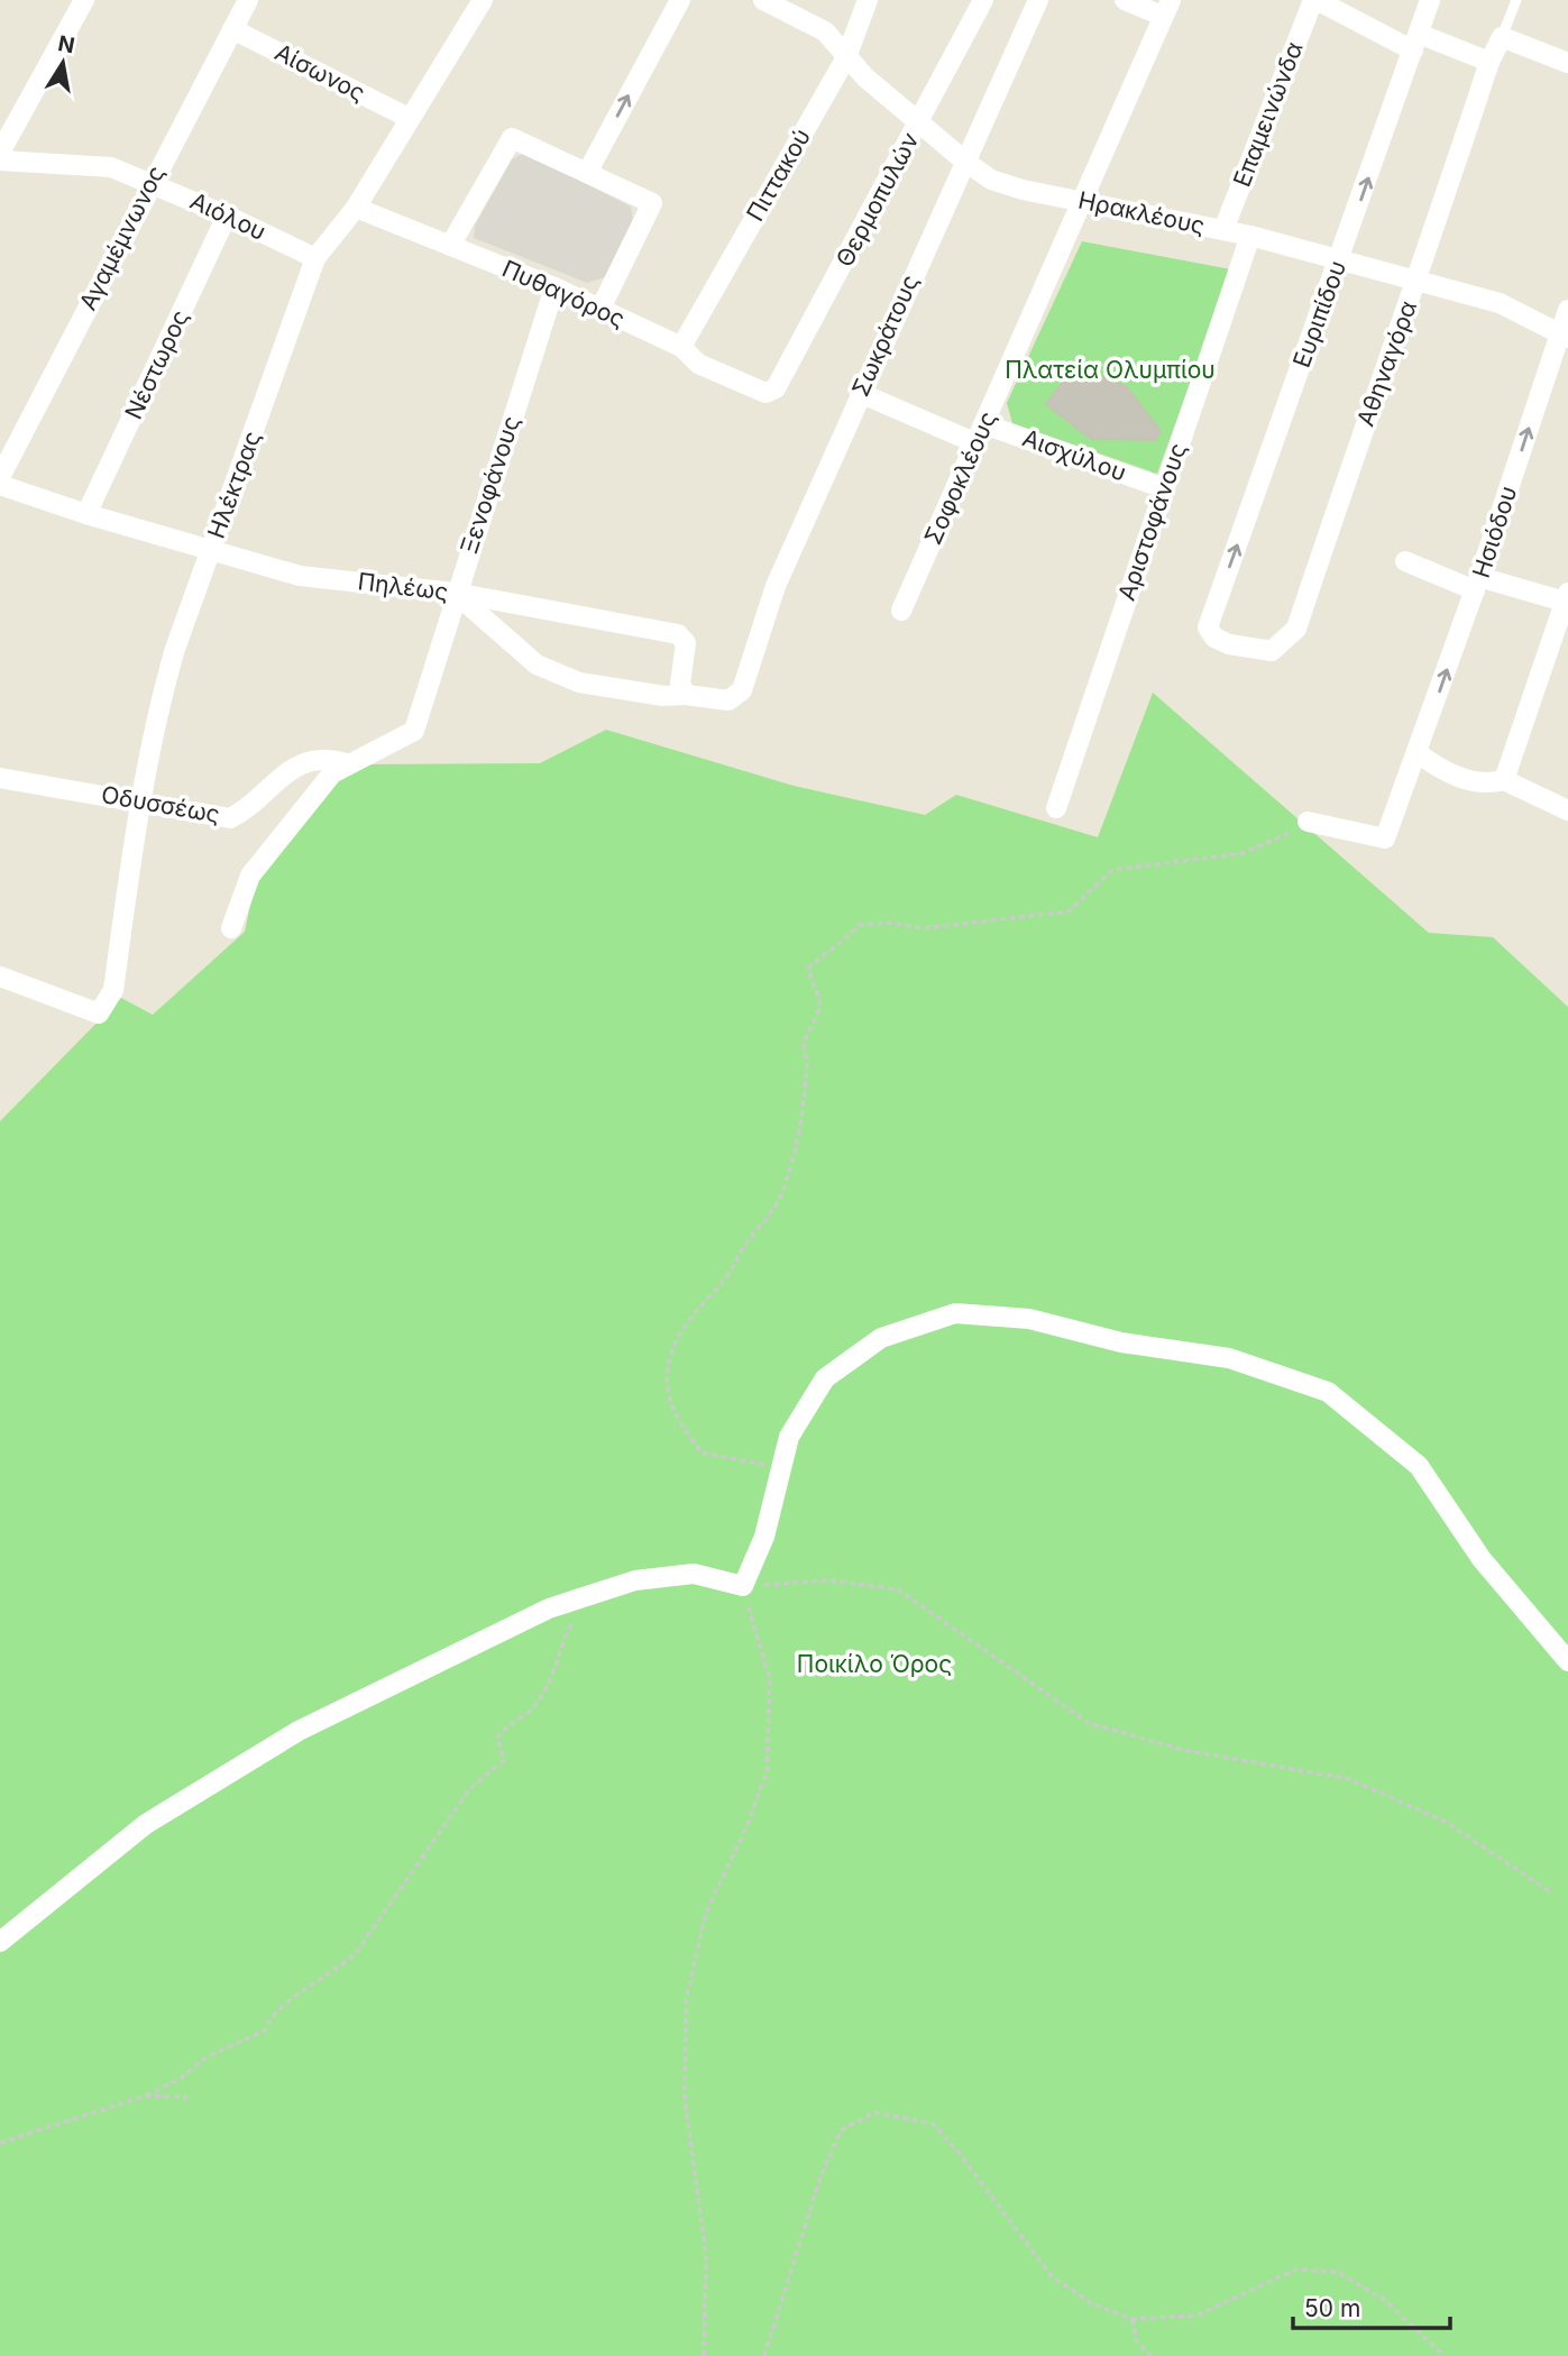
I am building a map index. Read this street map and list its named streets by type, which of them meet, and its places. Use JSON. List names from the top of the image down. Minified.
{"streets":{"street":["Αίσωνος","Επαμεινώνδα","Πιττακού","Θερμοπυλών","Ηρακλέους","Αιόλου","Αγαμέμνωνος","Πυθαγόρος","Ευριπίδου","Σωκράτους","Αθηναγόρα","Νέστωρος","Αισχύλου","Σοφοκλέους","Ηλέκτρας","Ξενοφάνους","Αριστοφάνους","Ησιόδου","Πηλέως","Οδυσσέως"]},"crossings":[["Αίσωνος","Αγαμέμνωνος"],["Αίσωνος","Ηλέκτρας"],["Επαμεινώνδα","Ηρακλέους"],["Πιττακού","Ηρακλέους"],["Πιττακού","Πυθαγόρος"],["Θερμοπυλών","Ηρακλέους"],["Θερμοπυλών","Πυθαγόρος"],["Ηρακλέους","Ευριπίδου"],["Ηρακλέους","Σωκράτους"],["Ηρακλέους","Αθηναγόρα"],["Ηρακλέους","Σοφοκλέους"],["Ηρακλέους","Αριστοφάνους"],["Ηρακλέους","Ησιόδου"],["Αιόλου","Αγαμέμνωνος"],["Αιόλου","Νέστωρος"],["Αιόλου","Ηλέκτρας"],["Πυθαγόρος","Ηλέκτρας"],["Πυθαγόρος","Ξενοφάνους"],["Ευριπίδου","Αθηναγόρα"],["Σωκράτους","Αισχύλου"],["Σωκράτους","Πηλέως"],["Νέστωρος","Πηλέως"],["Αισχύλου","Σοφοκλέους"],["Αισχύλου","Αριστοφάνους"],["Ηλέκτρας","Πηλέως"],["Ηλέκτρας","Οδυσσέως"],["Ξενοφάνους","Πηλέως"],["Ξενοφάνους","Οδυσσέως"]],"one_way":["Ευριπίδου"],"parks":["Πλατεία Ολυμπίου","Ποικίλο Όρος"],"scale_bar":"50 m","north":"top"}
